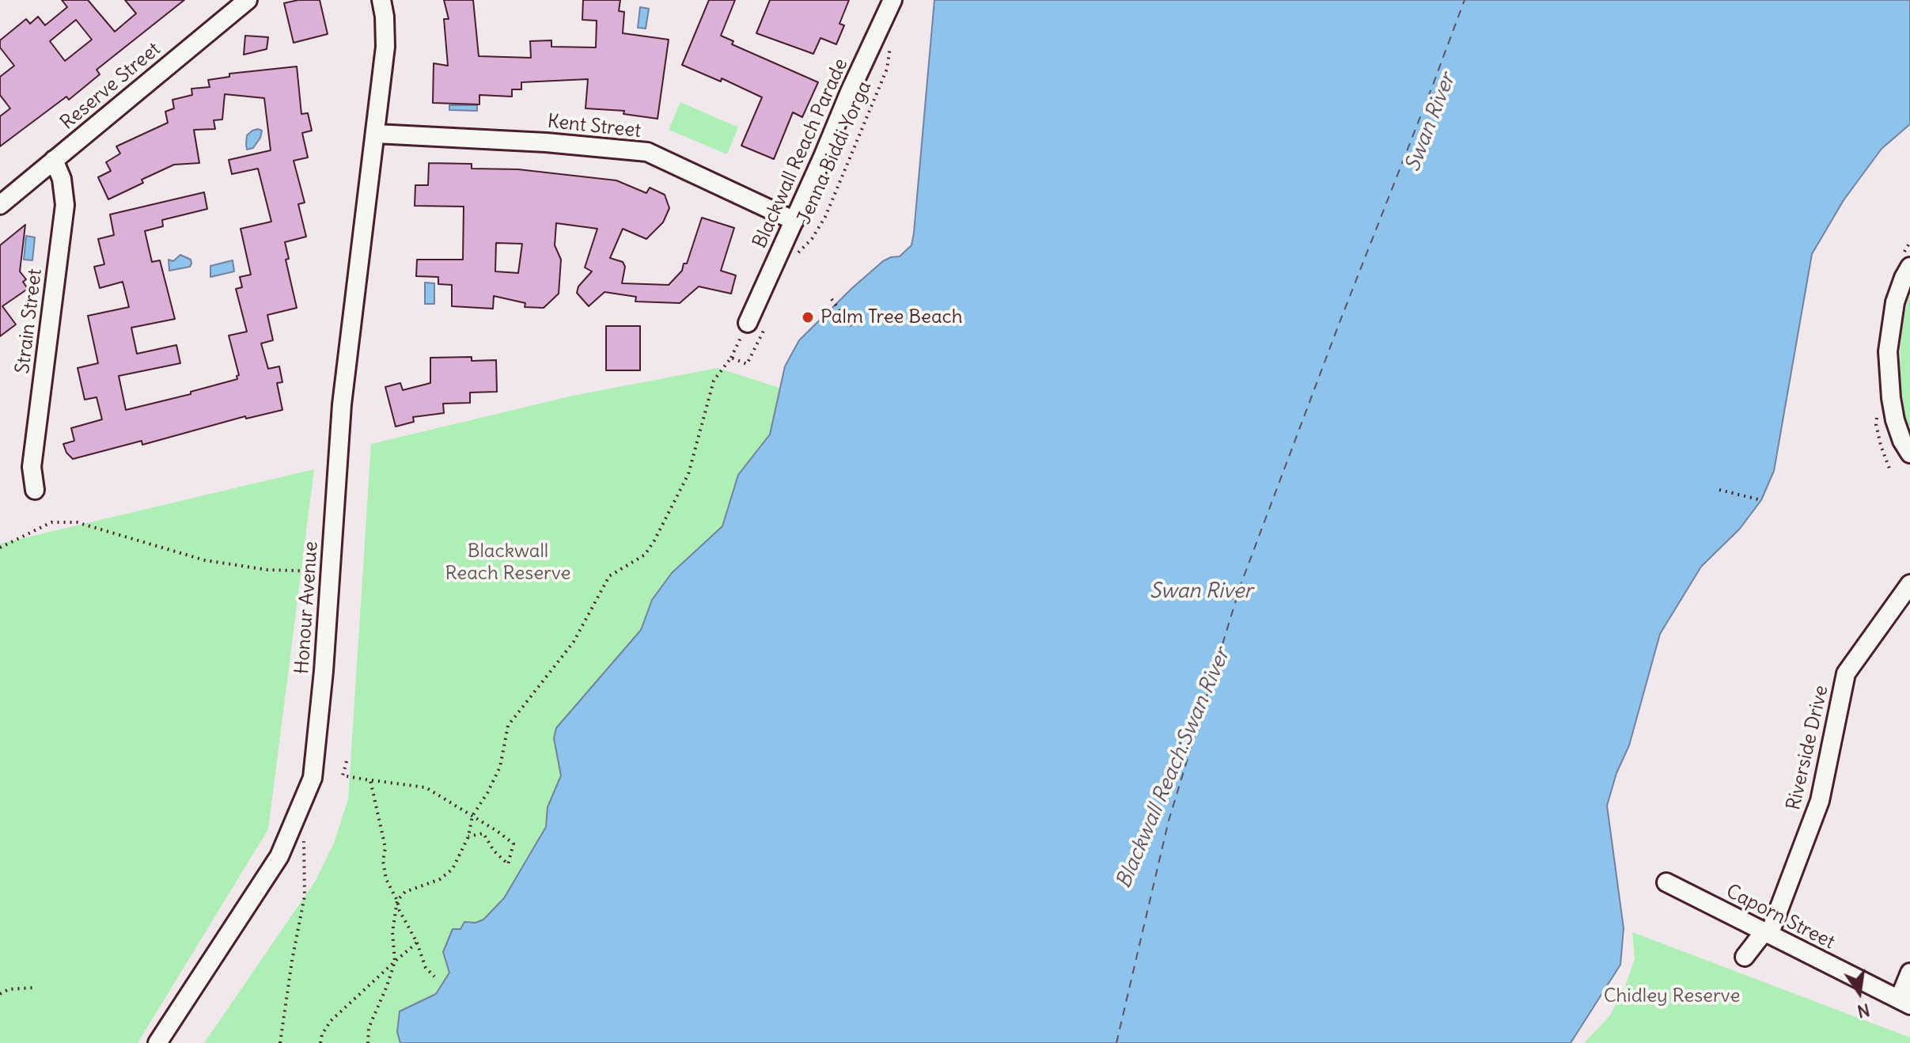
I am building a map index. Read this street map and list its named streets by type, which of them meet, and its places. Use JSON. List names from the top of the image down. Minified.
{"streets":{"street":["Reserve Street","Kent Street","Blackwall Reach Parade","Strain Street","Honour Avenue","Riverside Drive","Caporn Street"],"path":["Jenna Biddi Yorga"]},"crossings":[["Reserve Street","Strain Street"],["Kent Street","Blackwall Reach Parade"],["Kent Street","Honour Avenue"],["Riverside Drive","Caporn Street"]],"water":["Swan River","Blackwall Reach:Swan River"],"parks":["Blackwall Reach Reserve","Chidley Reserve"],"places":["Palm Tree Beach"],"north":"bottom"}
